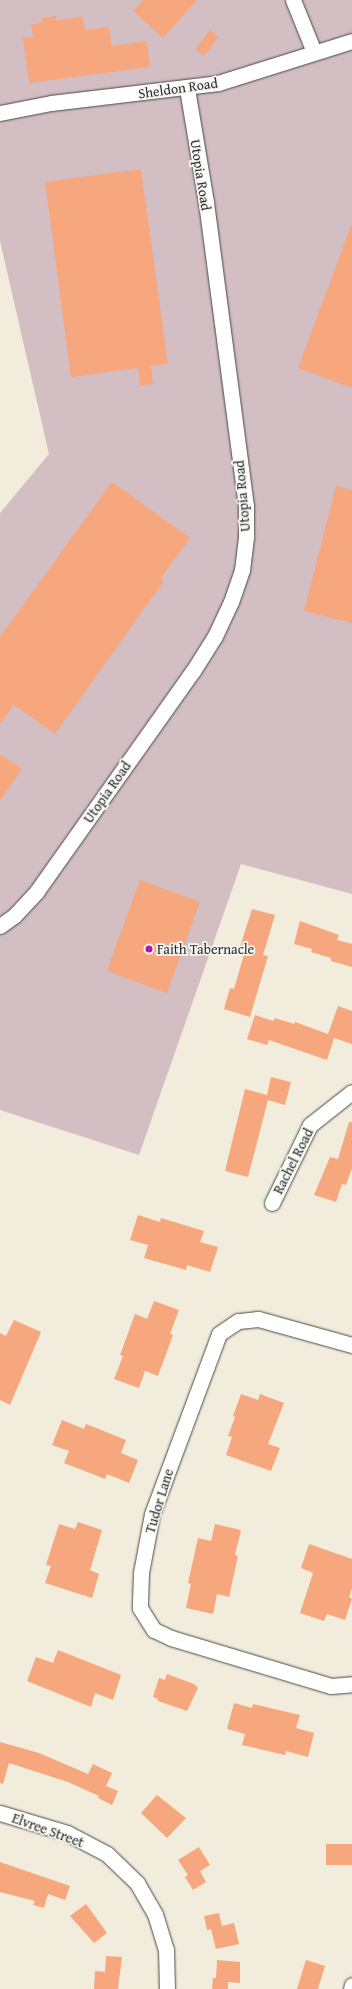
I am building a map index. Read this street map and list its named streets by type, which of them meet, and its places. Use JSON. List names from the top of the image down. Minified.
{"streets":{"street":["Sheldon Road","Utopia Road","Rachel Road","Tudor Lane","Elvree Street"]},"crossings":[["Sheldon Road","Utopia Road"]],"places":["Faith Tabernacle"]}
